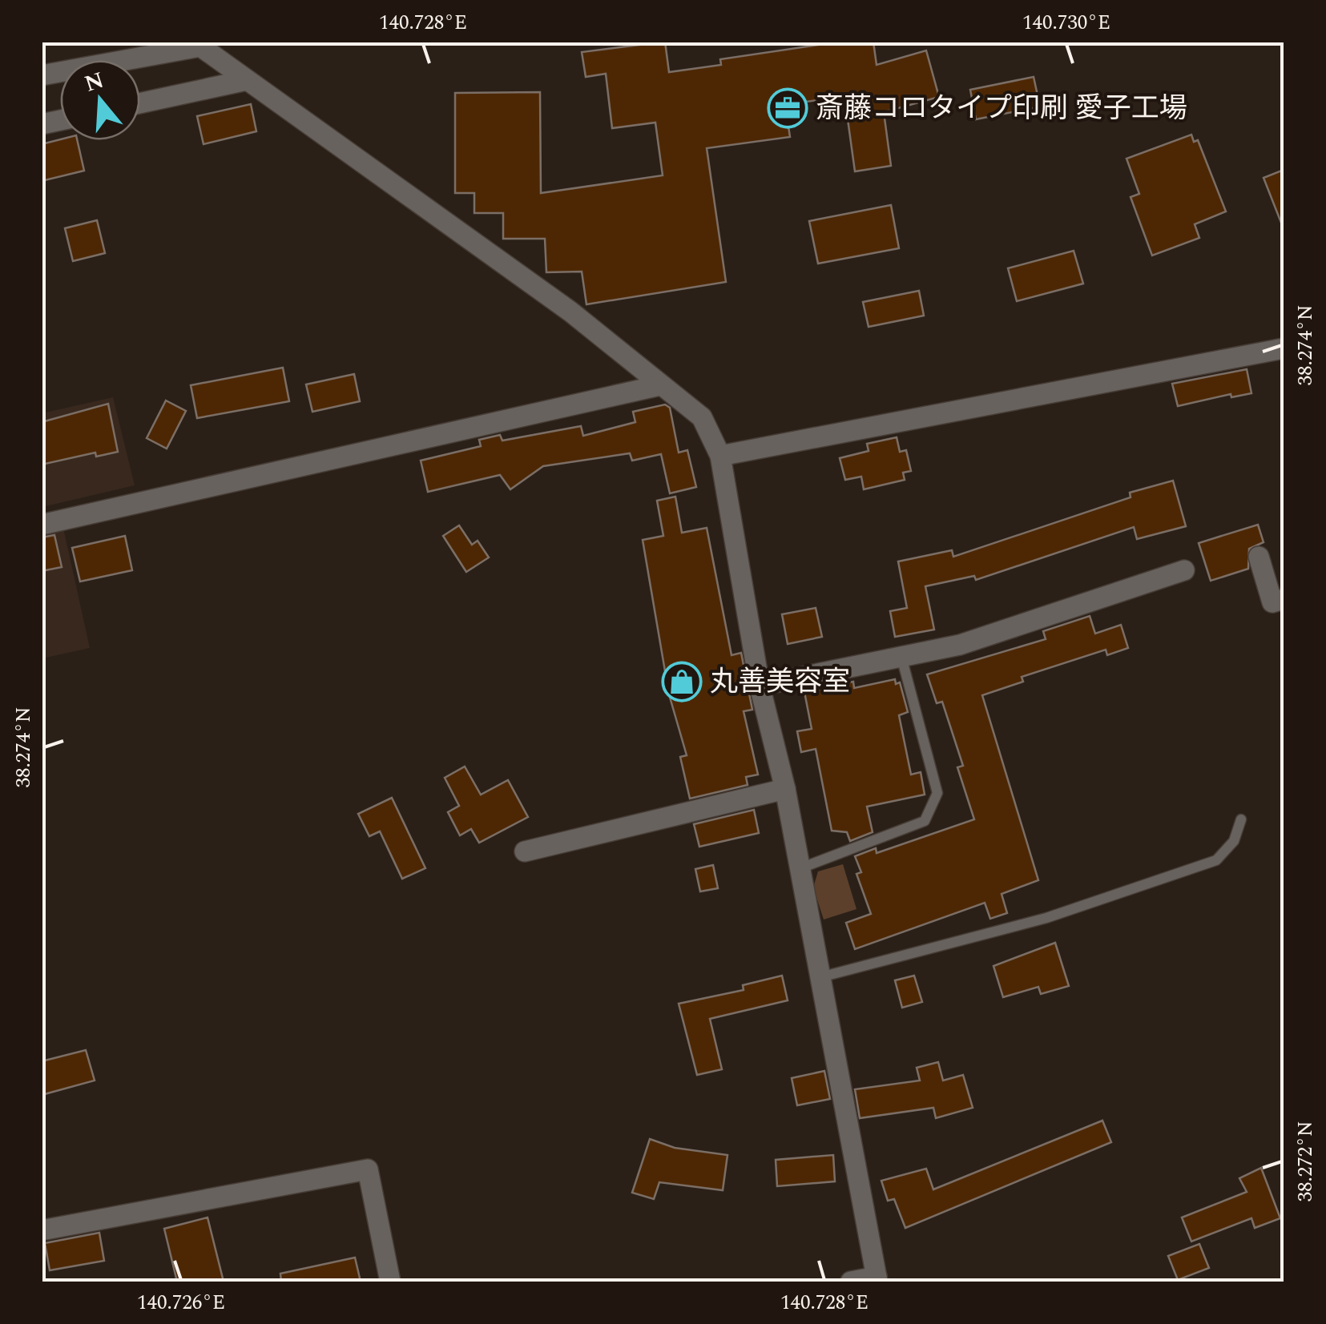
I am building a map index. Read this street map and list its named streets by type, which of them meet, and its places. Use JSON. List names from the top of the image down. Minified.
{"places":{"office":["斎藤コロタイプ印刷 愛子工場"],"shop":["丸善美容室"]},"north":"top","coordinates":["140.728°E","140.730°E","38.274°N","38.272°N","140.726°E"]}
